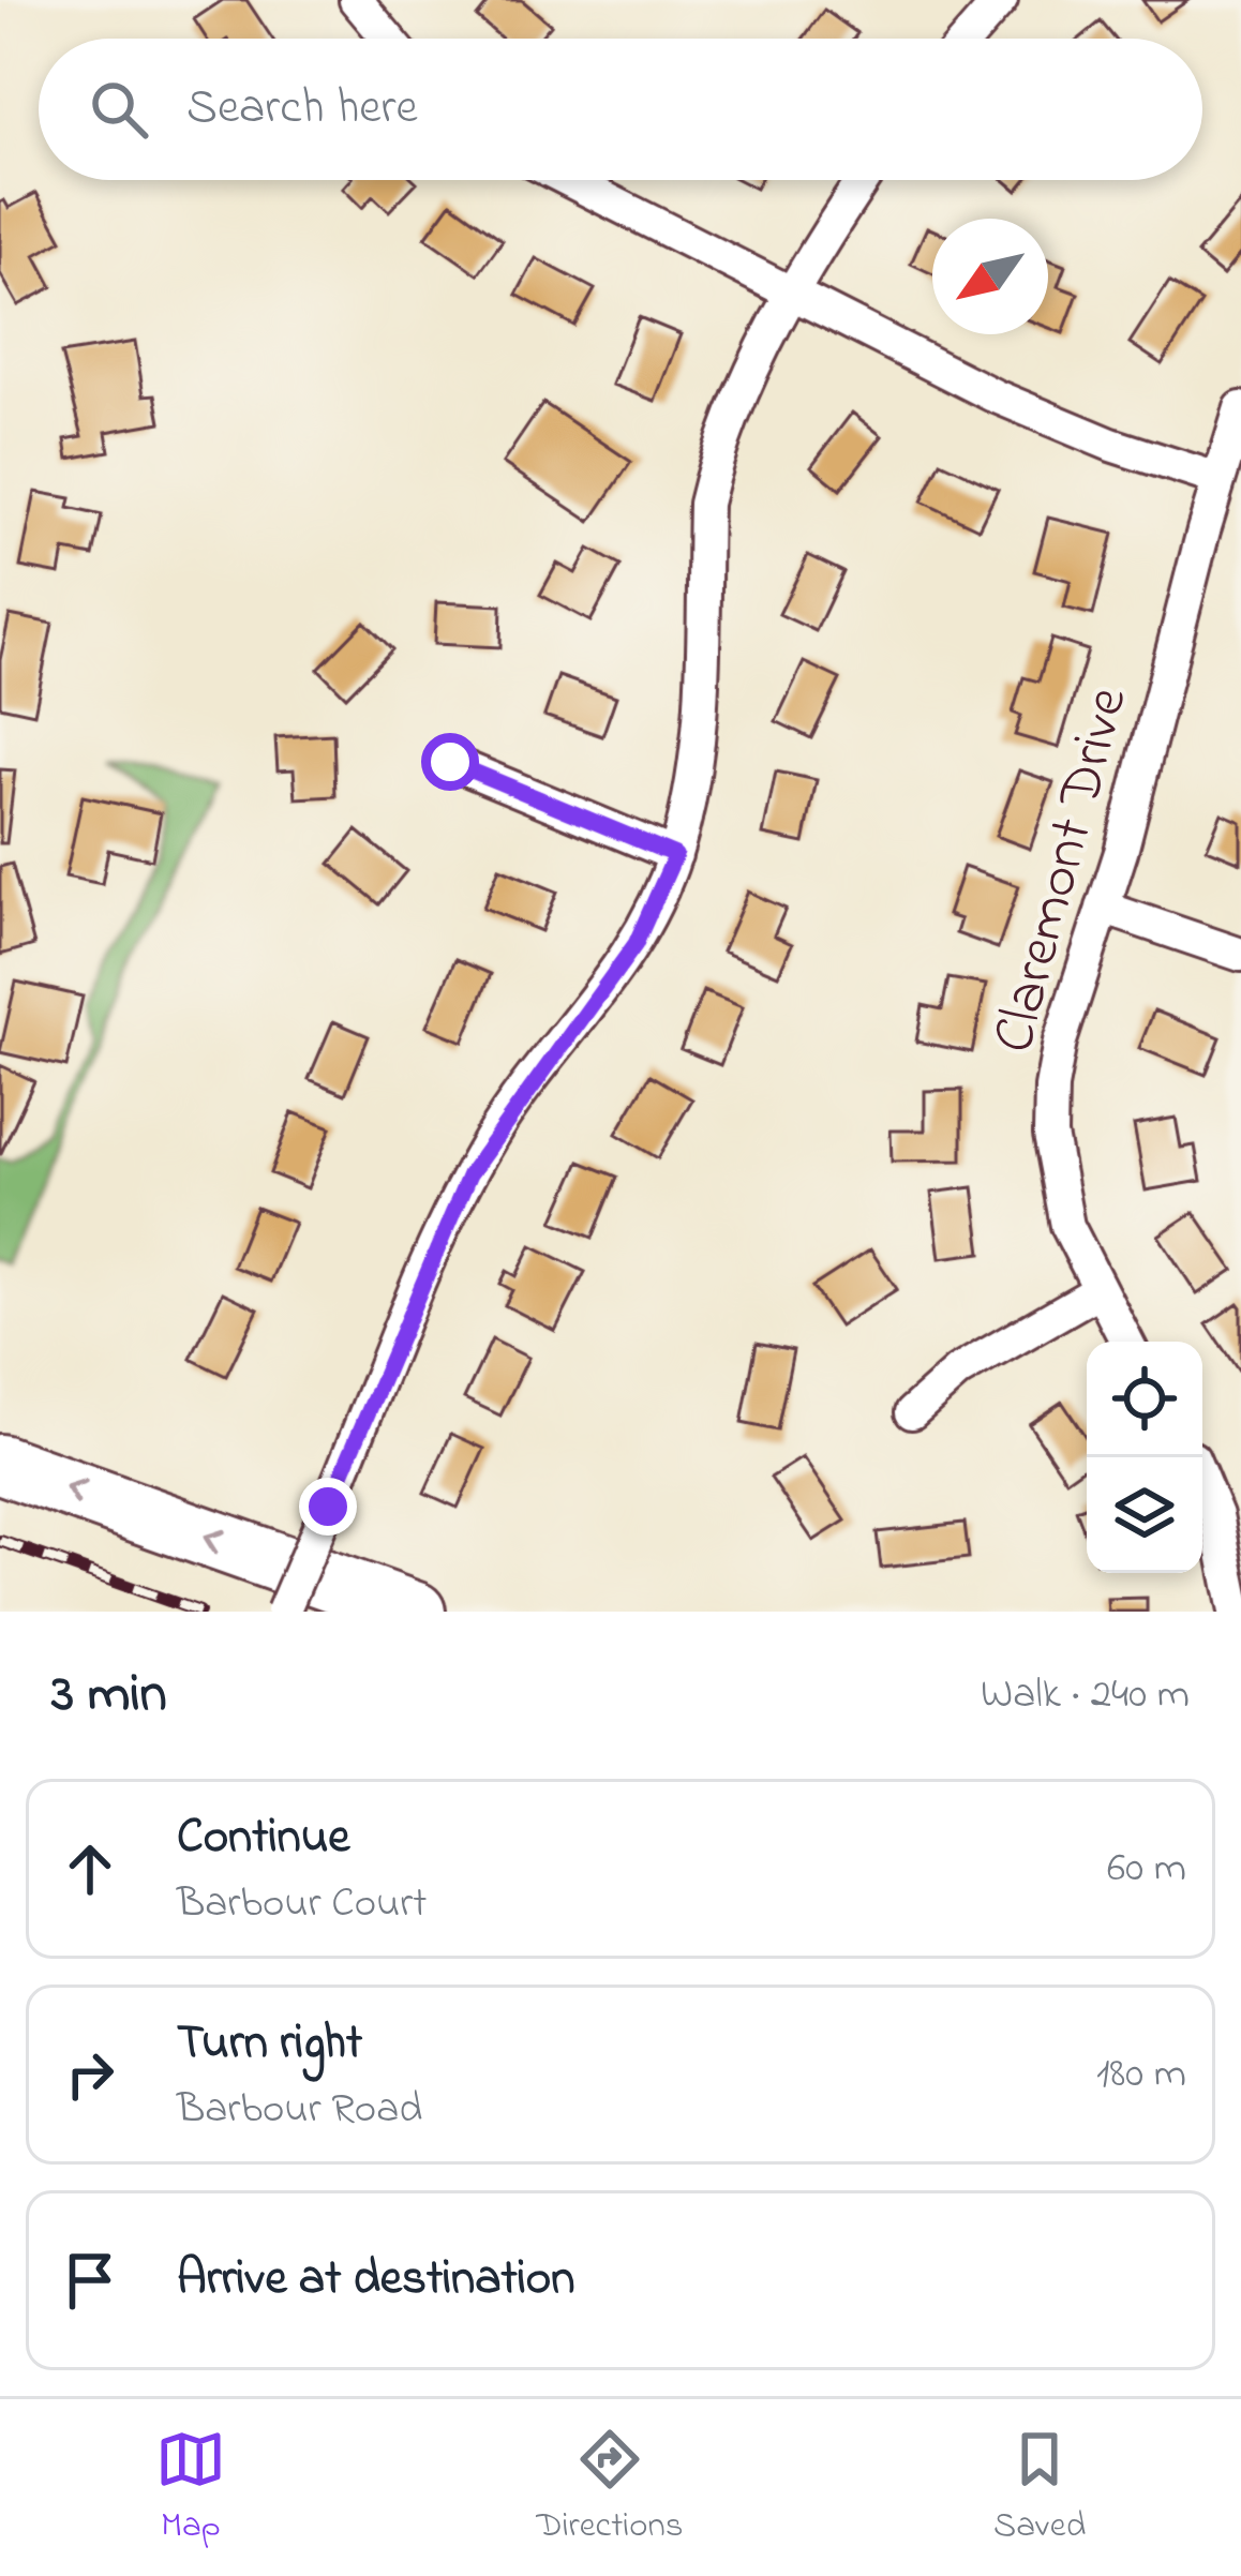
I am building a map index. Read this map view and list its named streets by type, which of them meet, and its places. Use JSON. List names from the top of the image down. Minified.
{"streets":{"street":["Claremont Drive"]},"north":"bottom left","page":{"search":"Search here","heading":["3 min","Walk · 240 m"],"list":[["Continue","Barbour Court","60 m"],["Turn right","Barbour Road","180 m"],"Arrive at destination"],"nav":["Map","Directions","Saved"]}}
